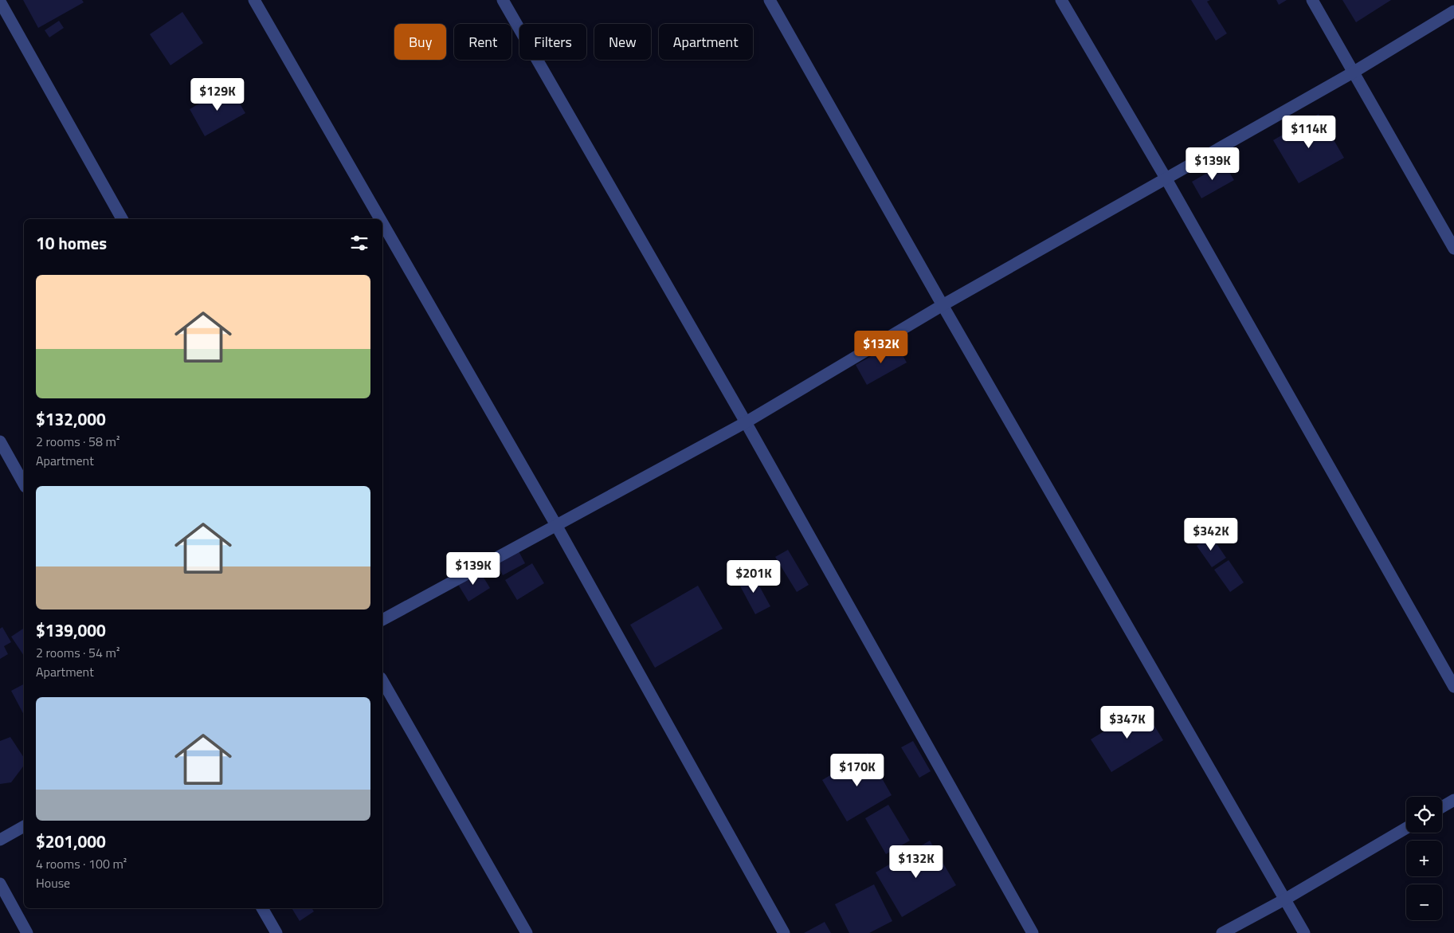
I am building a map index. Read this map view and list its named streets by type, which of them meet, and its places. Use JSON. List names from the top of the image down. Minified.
{"page":{"chip":["Buy","Rent","Filters","New","Apartment"],"price":["$129K","$114K","$139K","$132K","$342K","$139K","$201K","$347K","$170K","$132K"],"heading":"10 homes","list":[{"name":"$132,000","note":"2 rooms · 58 m² · Apartment"},{"name":"$139,000","note":"2 rooms · 54 m² · Apartment"},{"name":"$201,000","note":"4 rooms · 100 m² · House"}],"map_buttons":["+","−"]}}
